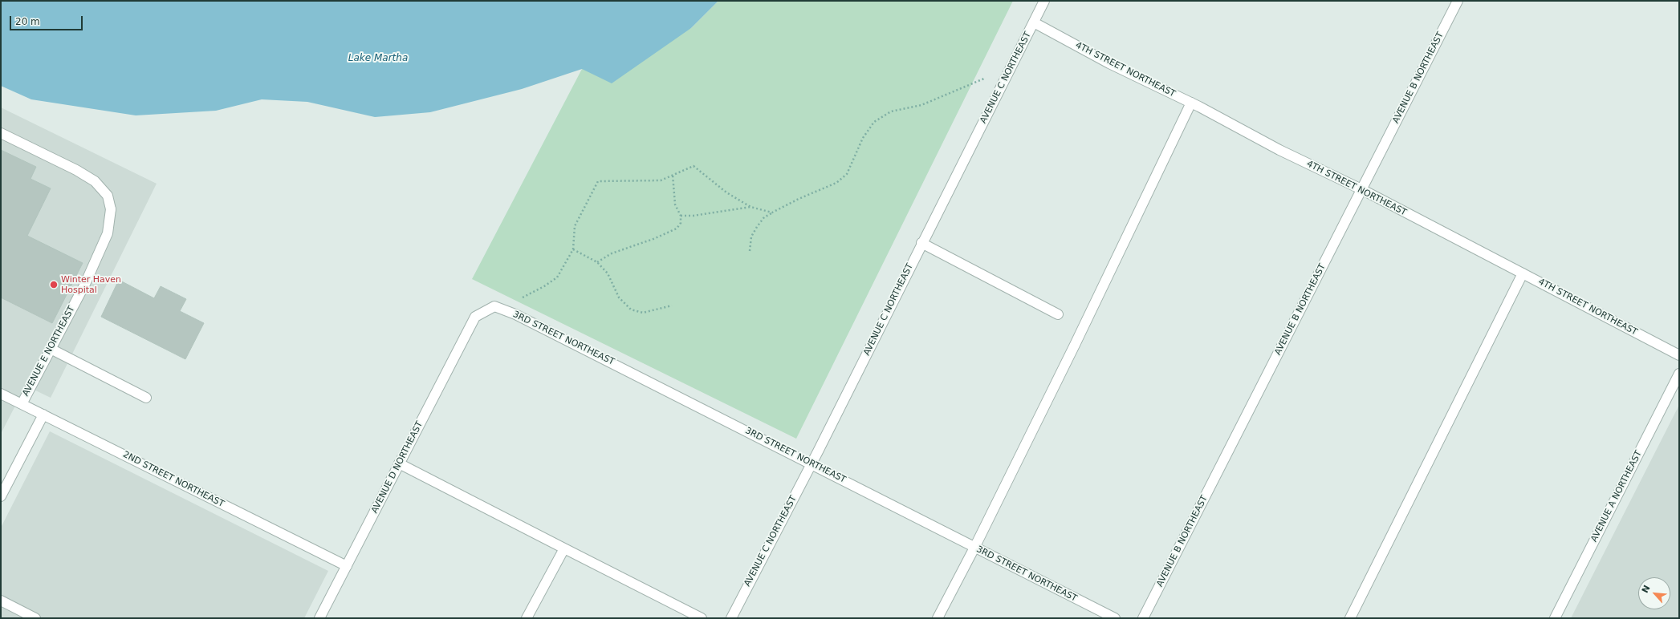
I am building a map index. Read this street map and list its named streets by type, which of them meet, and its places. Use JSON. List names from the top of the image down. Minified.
{"streets":{"street":["4TH STREET NORTHEAST","AVENUE C NORTHEAST","AVENUE B NORTHEAST","3RD STREET NORTHEAST","AVENUE E NORTHEAST","AVENUE D NORTHEAST","2ND STREET NORTHEAST","AVENUE A NORTHEAST"]},"crossings":[["4TH STREET NORTHEAST","AVENUE C NORTHEAST"],["4TH STREET NORTHEAST","AVENUE B NORTHEAST"],["AVENUE C NORTHEAST","3RD STREET NORTHEAST"],["3RD STREET NORTHEAST","AVENUE D NORTHEAST"],["AVENUE E NORTHEAST","2ND STREET NORTHEAST"],["AVENUE D NORTHEAST","2ND STREET NORTHEAST"]],"water":["Lake Martha"],"places":["Winter Haven Hospital"],"scale_bar":"20 m","north":"top left"}
